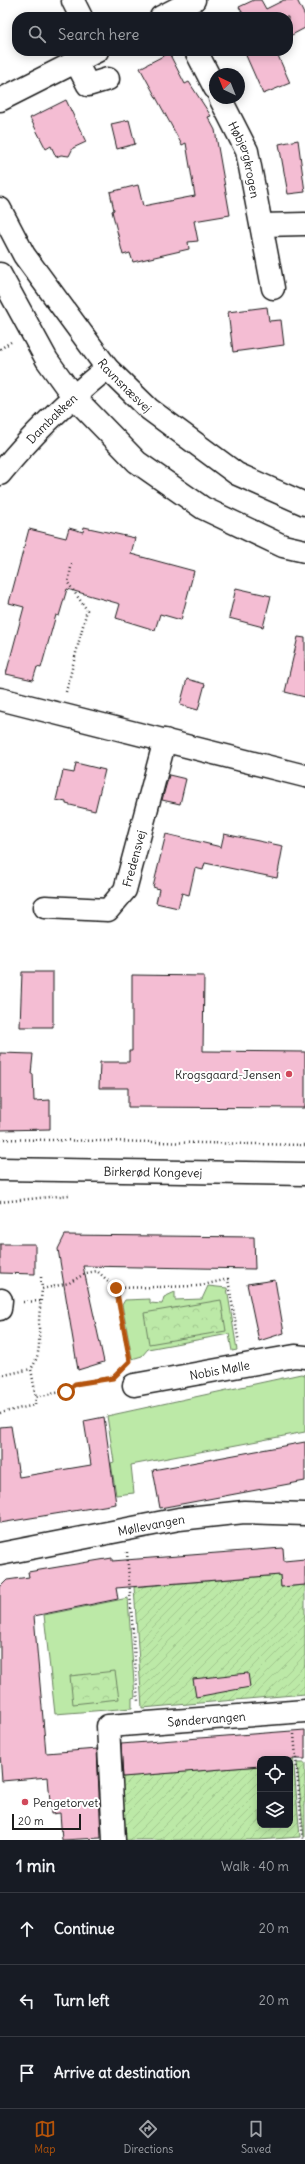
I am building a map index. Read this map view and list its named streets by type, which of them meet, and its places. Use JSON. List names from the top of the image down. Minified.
{"streets":{"street":["Høbjergkrogen","Ravnsnæsvej","Dambakken","Fredensvej","Birkerød Kongevej","Nobis Mølle","Møllevangen","Søndervangen"]},"crossings":[["Ravnsnæsvej","Dambakken"]],"places":["Krogsgaard-Jensen","Pengetorvet"],"scale_bar":"20 m","north":"top left","page":{"search":"Search here","scale":"20 m","heading":["1 min","Walk · 40 m"],"list":[["Continue","20 m"],["Turn left","20 m"],"Arrive at destination"],"nav":["Map","Directions","Saved"]}}
